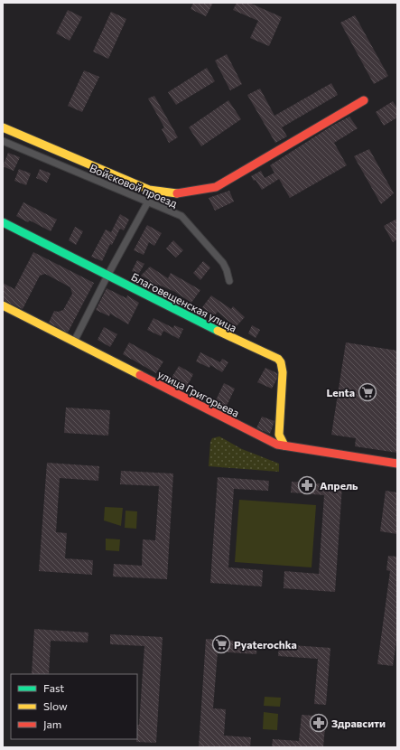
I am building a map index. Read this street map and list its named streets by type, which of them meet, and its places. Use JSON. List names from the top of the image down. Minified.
{"streets":{"street":["Войсковой проезд","Благовещенская улица","улица Григорьева"]},"crossings":[["Благовещенская улица","улица Григорьева"]],"places":{"supermarket":["Lenta","Pyaterochka"],"pharmacy":["Апрель","Здравсити"]},"legend":["Fast","Slow","Jam"]}
